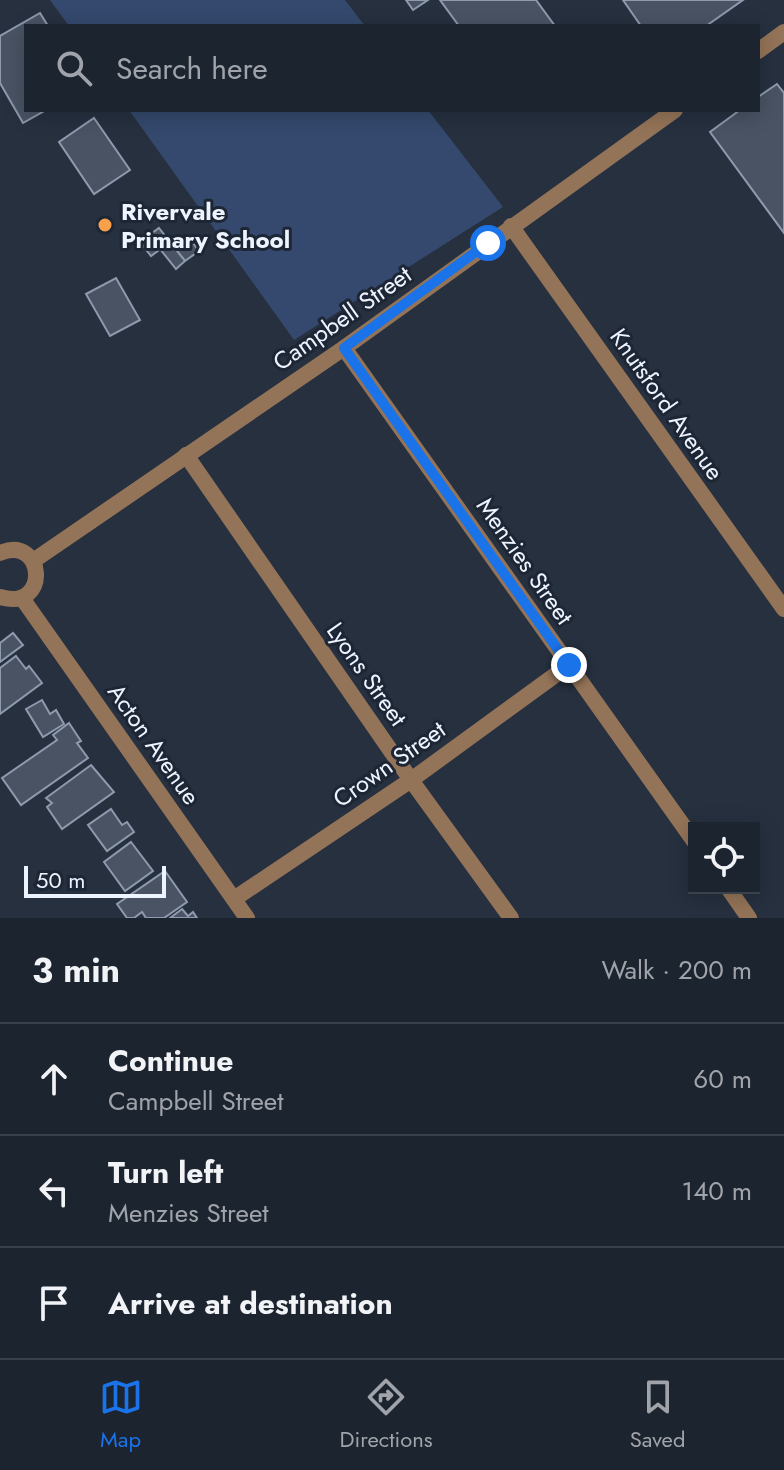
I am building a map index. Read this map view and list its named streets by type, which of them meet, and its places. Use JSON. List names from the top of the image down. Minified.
{"streets":{"street":["Campbell Street","Knutsford Avenue","Menzies Street","Lyons Street","Acton Avenue","Crown Street"]},"crossings":[["Campbell Street","Knutsford Avenue"],["Campbell Street","Menzies Street"],["Campbell Street","Lyons Street"],["Menzies Street","Crown Street"],["Lyons Street","Crown Street"],["Acton Avenue","Crown Street"]],"places":["Rivervale Primary School"],"scale_bar":"50 m","page":{"search":"Search here","scale":"50 m","heading":["3 min","Walk · 200 m"],"list":[["Continue","Campbell Street","60 m"],["Turn left","Menzies Street","140 m"],"Arrive at destination"],"nav":["Map","Directions","Saved"]}}
